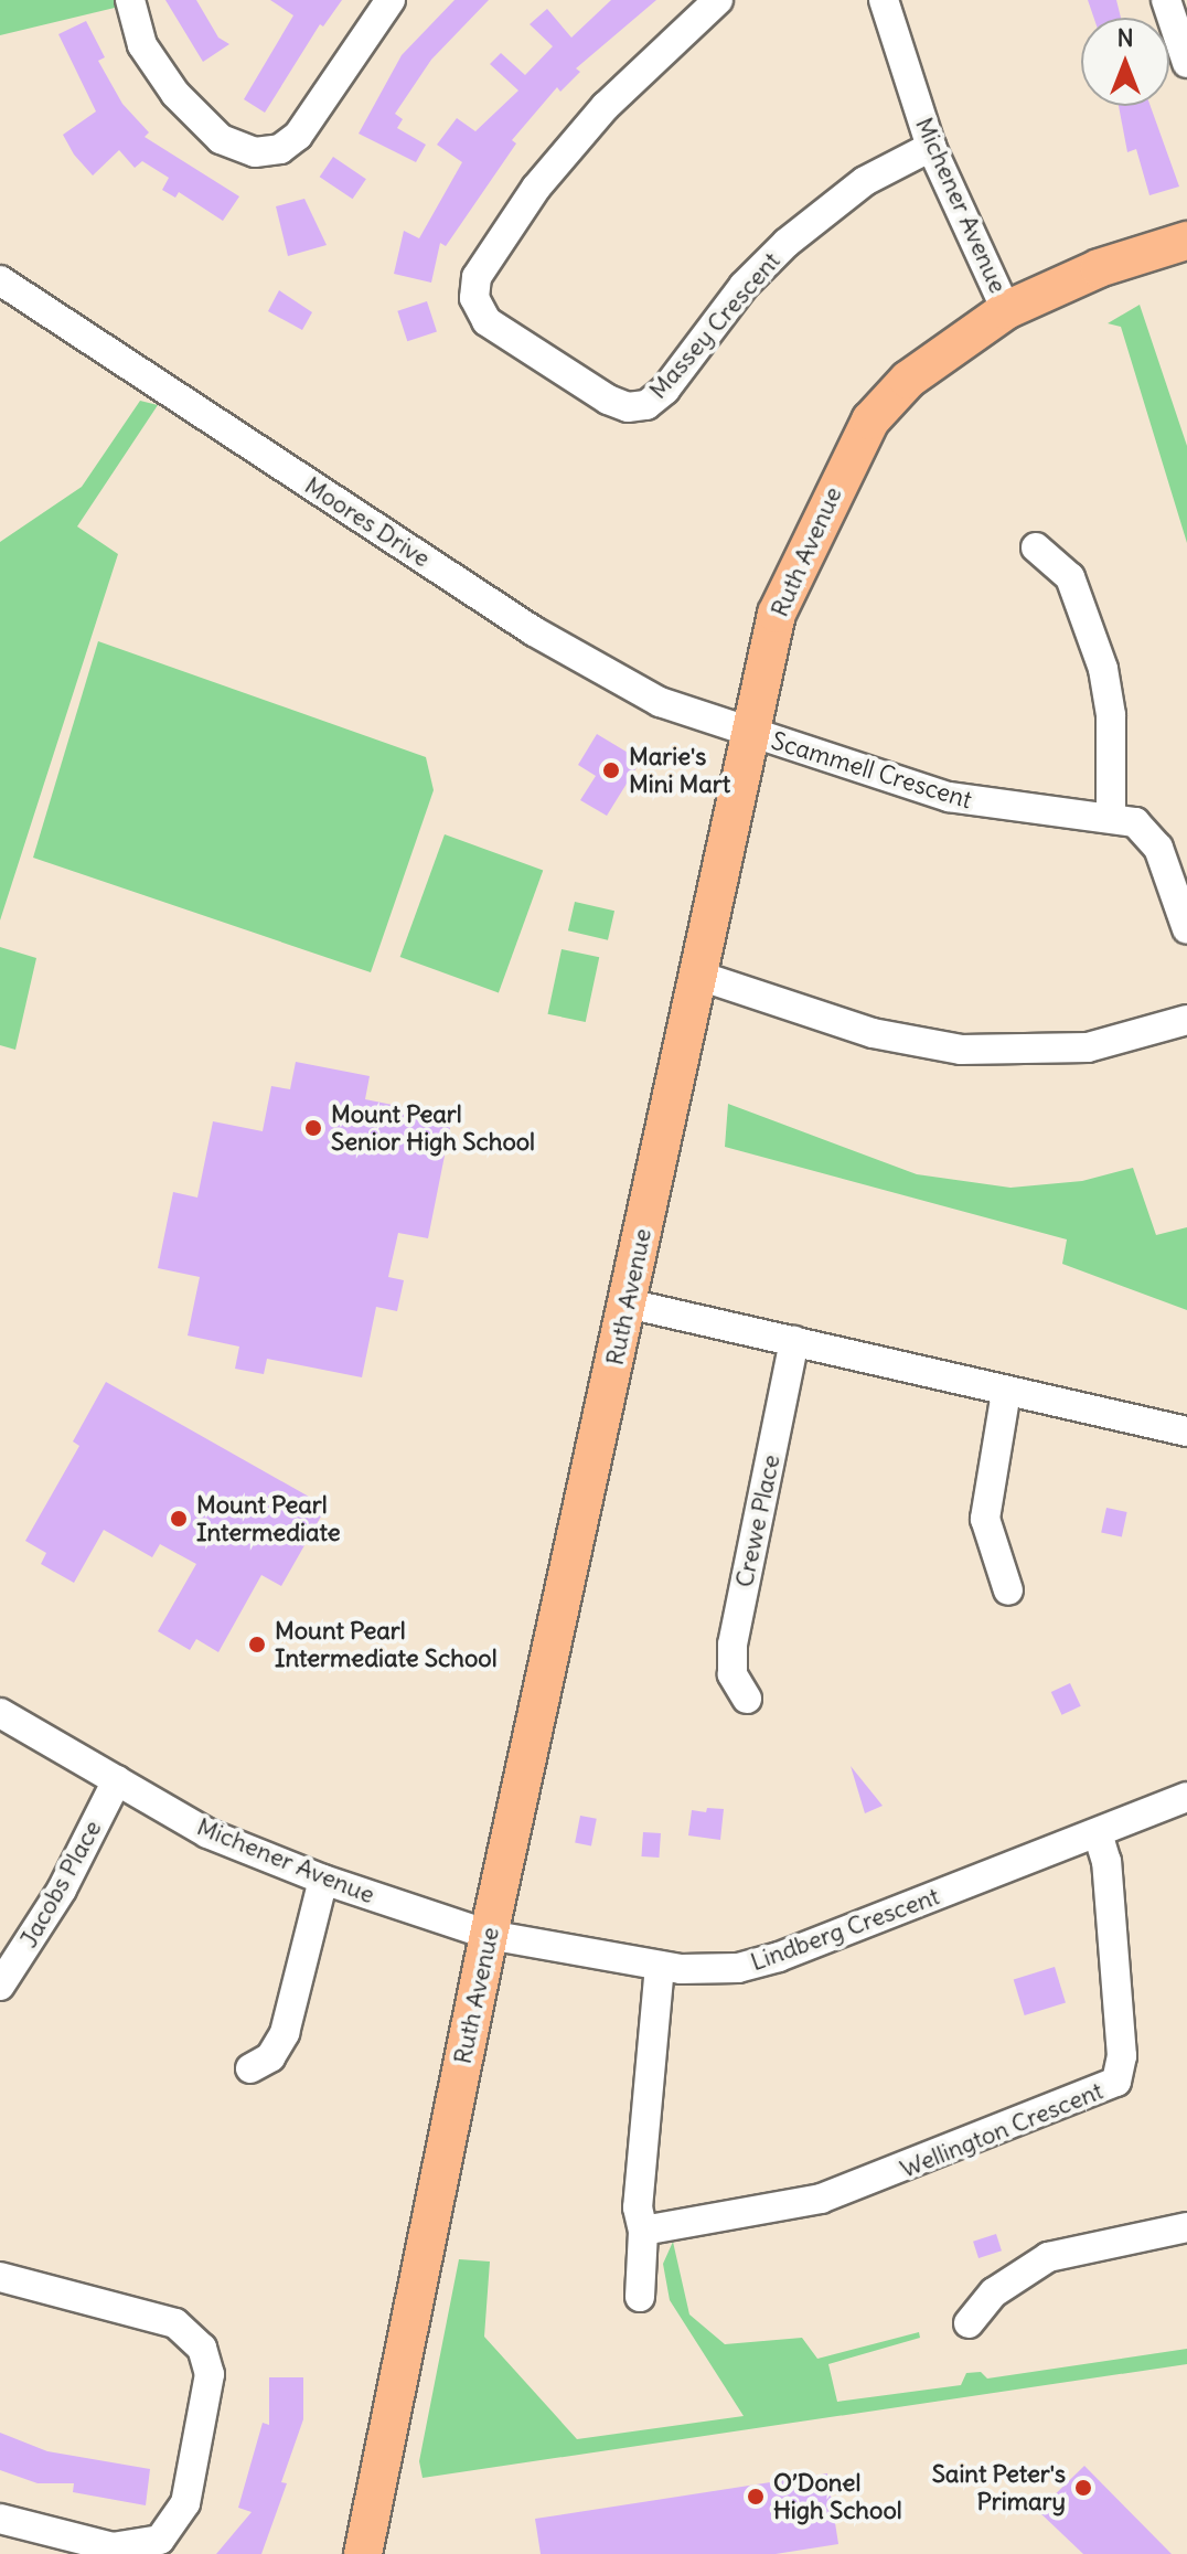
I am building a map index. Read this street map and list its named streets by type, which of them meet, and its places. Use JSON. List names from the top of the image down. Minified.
{"streets":{"main road":["Ruth Avenue"],"street":["Michener Avenue","Massey Crescent","Moores Drive","Scammell Crescent","Crewe Place","Jacobs Place","Lindberg Crescent","Wellington Crescent"]},"crossings":[["Michener Avenue","Massey Crescent"],["Michener Avenue","Ruth Avenue"],["Michener Avenue","Jacobs Place"],["Michener Avenue","Lindberg Crescent"],["Moores Drive","Ruth Avenue"],["Moores Drive","Scammell Crescent"],["Ruth Avenue","Scammell Crescent"],["Ruth Avenue","Lindberg Crescent"],["Lindberg Crescent","Wellington Crescent"]],"places":["Marie's Mini Mart","Mount Pearl Senior High School","Mount Pearl Intermediate","Mount Pearl Intermediate School","Saint Peter's Primary","O’Donel High School"],"north":"top"}
